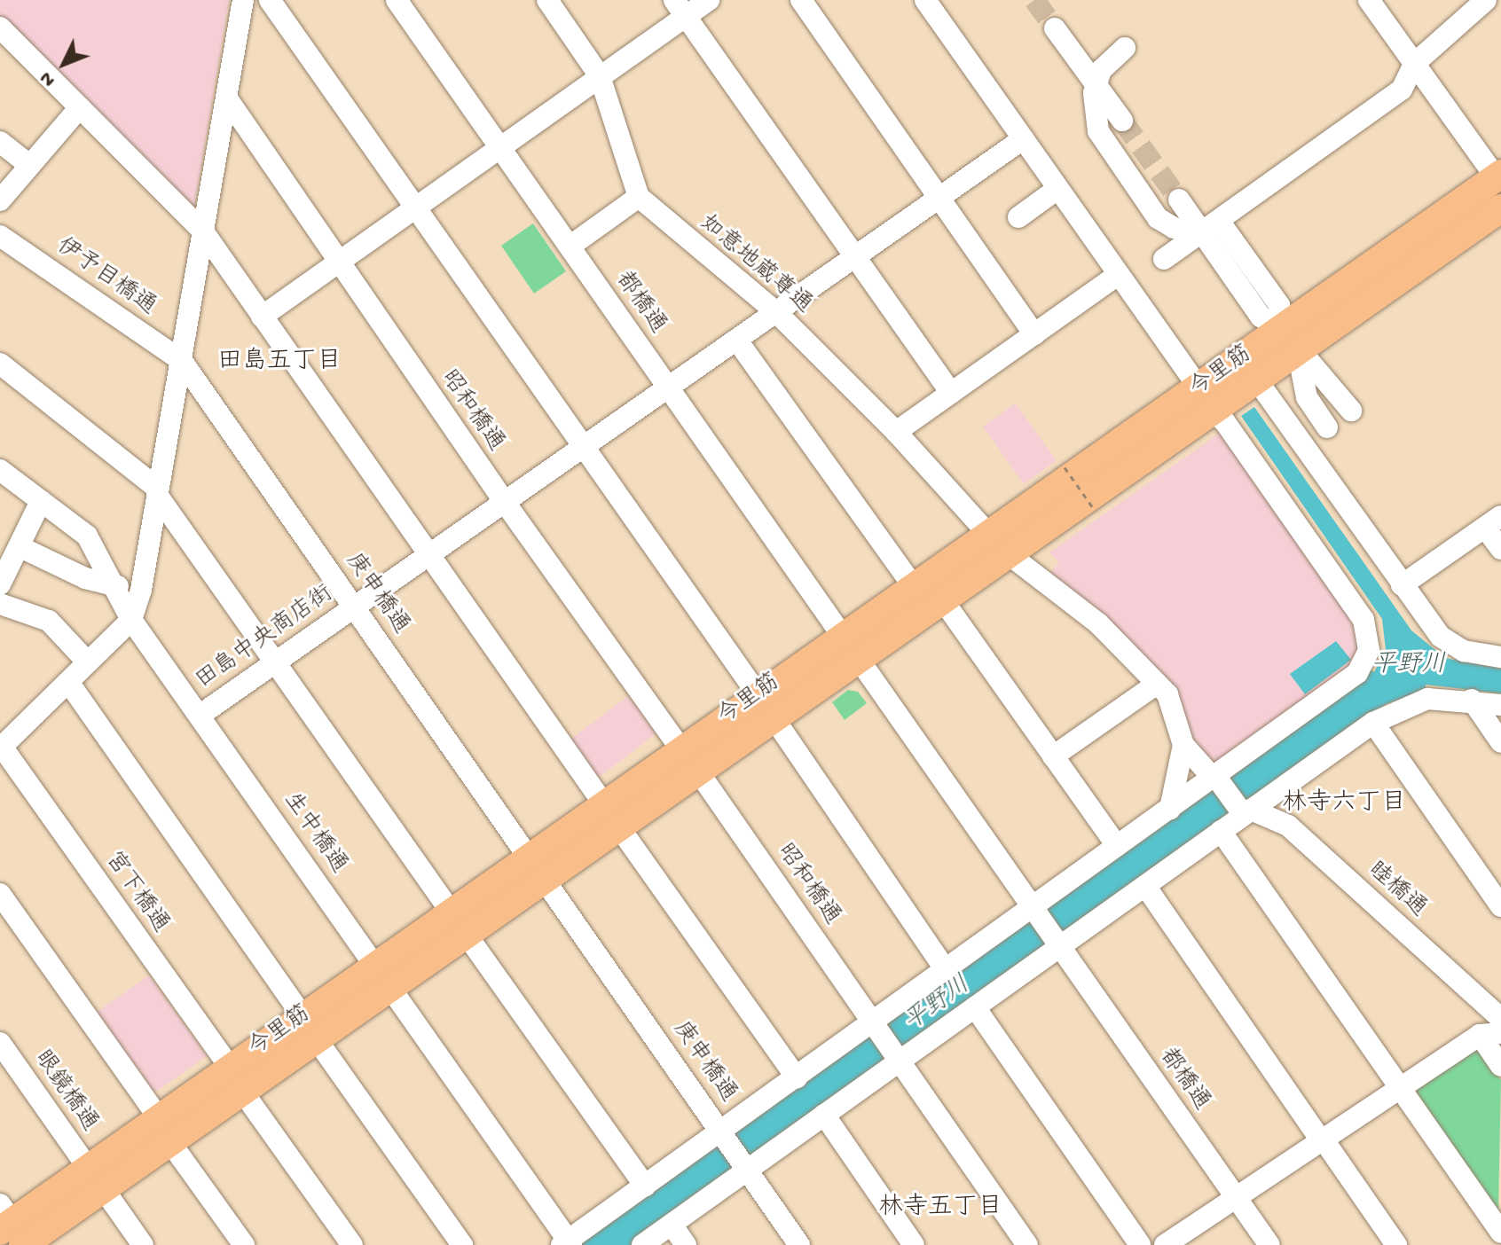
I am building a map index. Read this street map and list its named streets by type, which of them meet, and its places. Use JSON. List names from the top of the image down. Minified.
{"streets":{"main road":["今里筋"],"street":["如意地蔵尊通","伊予目橋通","都橋通","昭和橋通","庚申橋通","田島中央商店街","生中橋通","睦橋通","宮下橋通","眼鏡橋通"]},"crossings":[["如意地蔵尊通","今里筋"],["如意地蔵尊通","田島中央商店街"],["伊予目橋通","庚申橋通"],["都橋通","今里筋"],["都橋通","田島中央商店街"],["今里筋","昭和橋通"],["今里筋","庚申橋通"],["今里筋","生中橋通"],["今里筋","宮下橋通"],["今里筋","眼鏡橋通"],["昭和橋通","田島中央商店街"],["庚申橋通","田島中央商店街"],["田島中央商店街","生中橋通"]],"districts":["田島五丁目","林寺六丁目","林寺五丁目"],"water":["平野川"],"north":"bottom left"}
